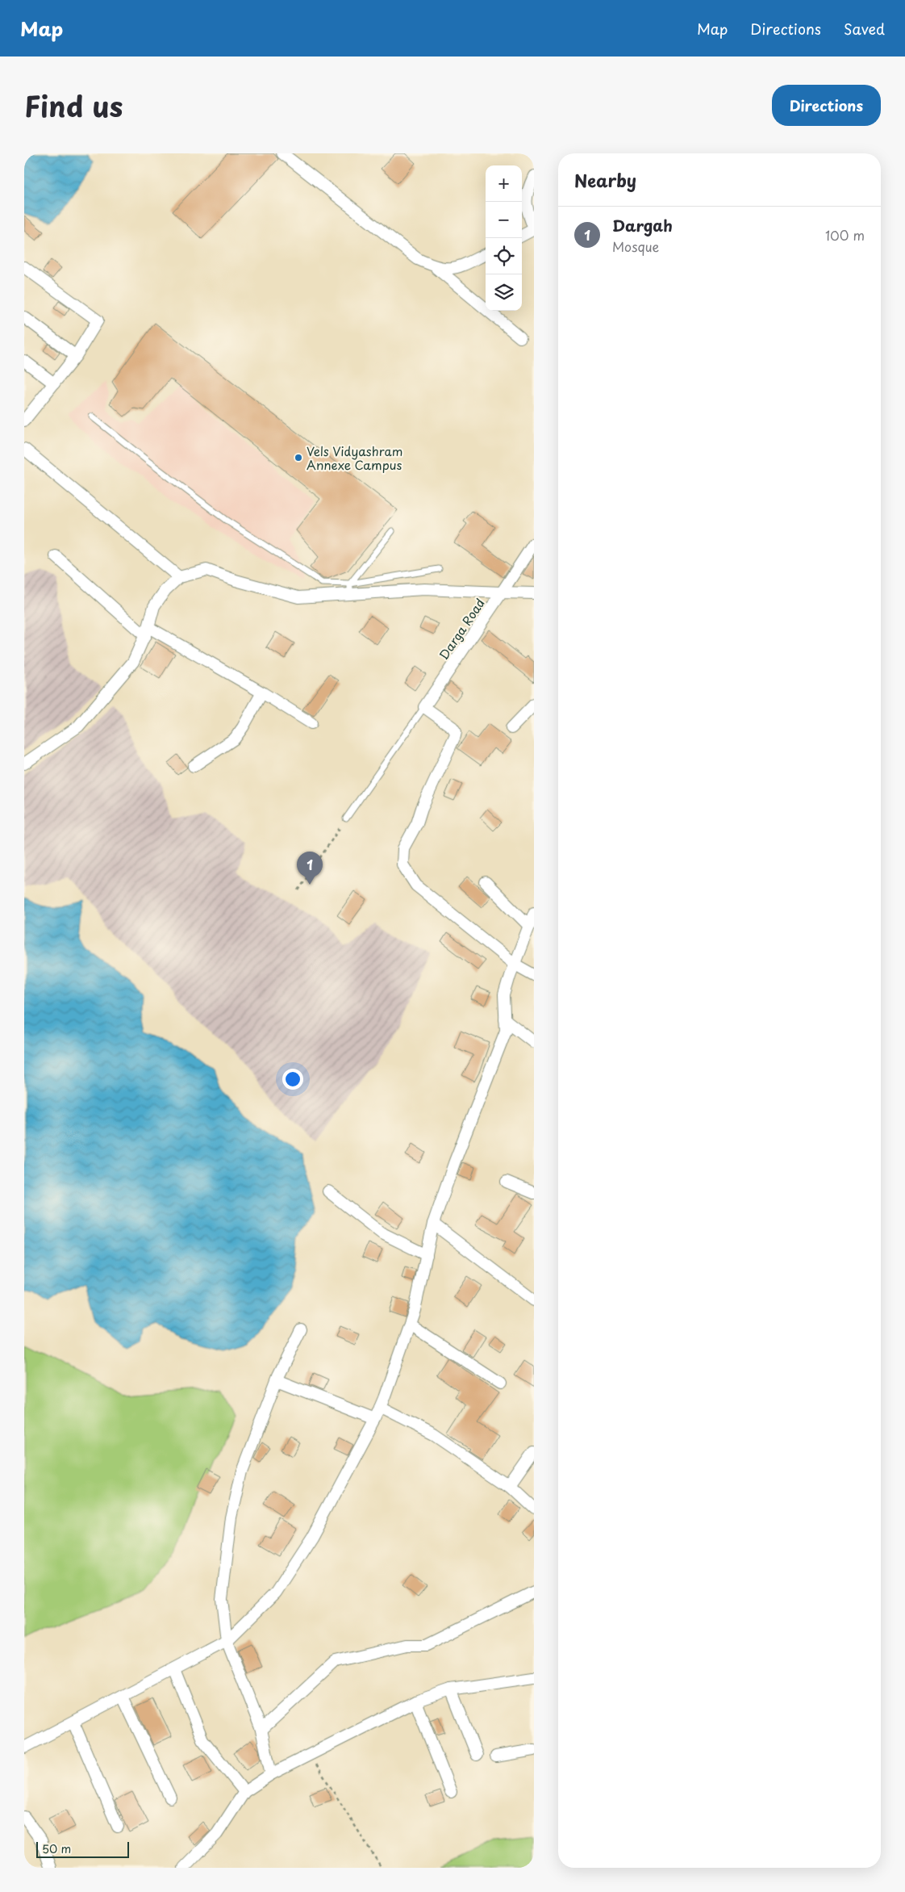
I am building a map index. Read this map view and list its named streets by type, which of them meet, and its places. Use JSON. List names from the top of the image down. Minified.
{"streets":{"street":["Darga Road"]},"places":["Vels Vidyashram Annexe Campus"],"scale_bar":"50 m","page":{"header":"Map","nav":["Map","Directions","Saved"],"title":"Find us","buttons":"Directions","heading":"Nearby","map_buttons":["+","−"],"list":[{"mark":"1","name":"Dargah","note":"Mosque","value":"100 m"}],"pins":"1","scale":"50 m"}}
